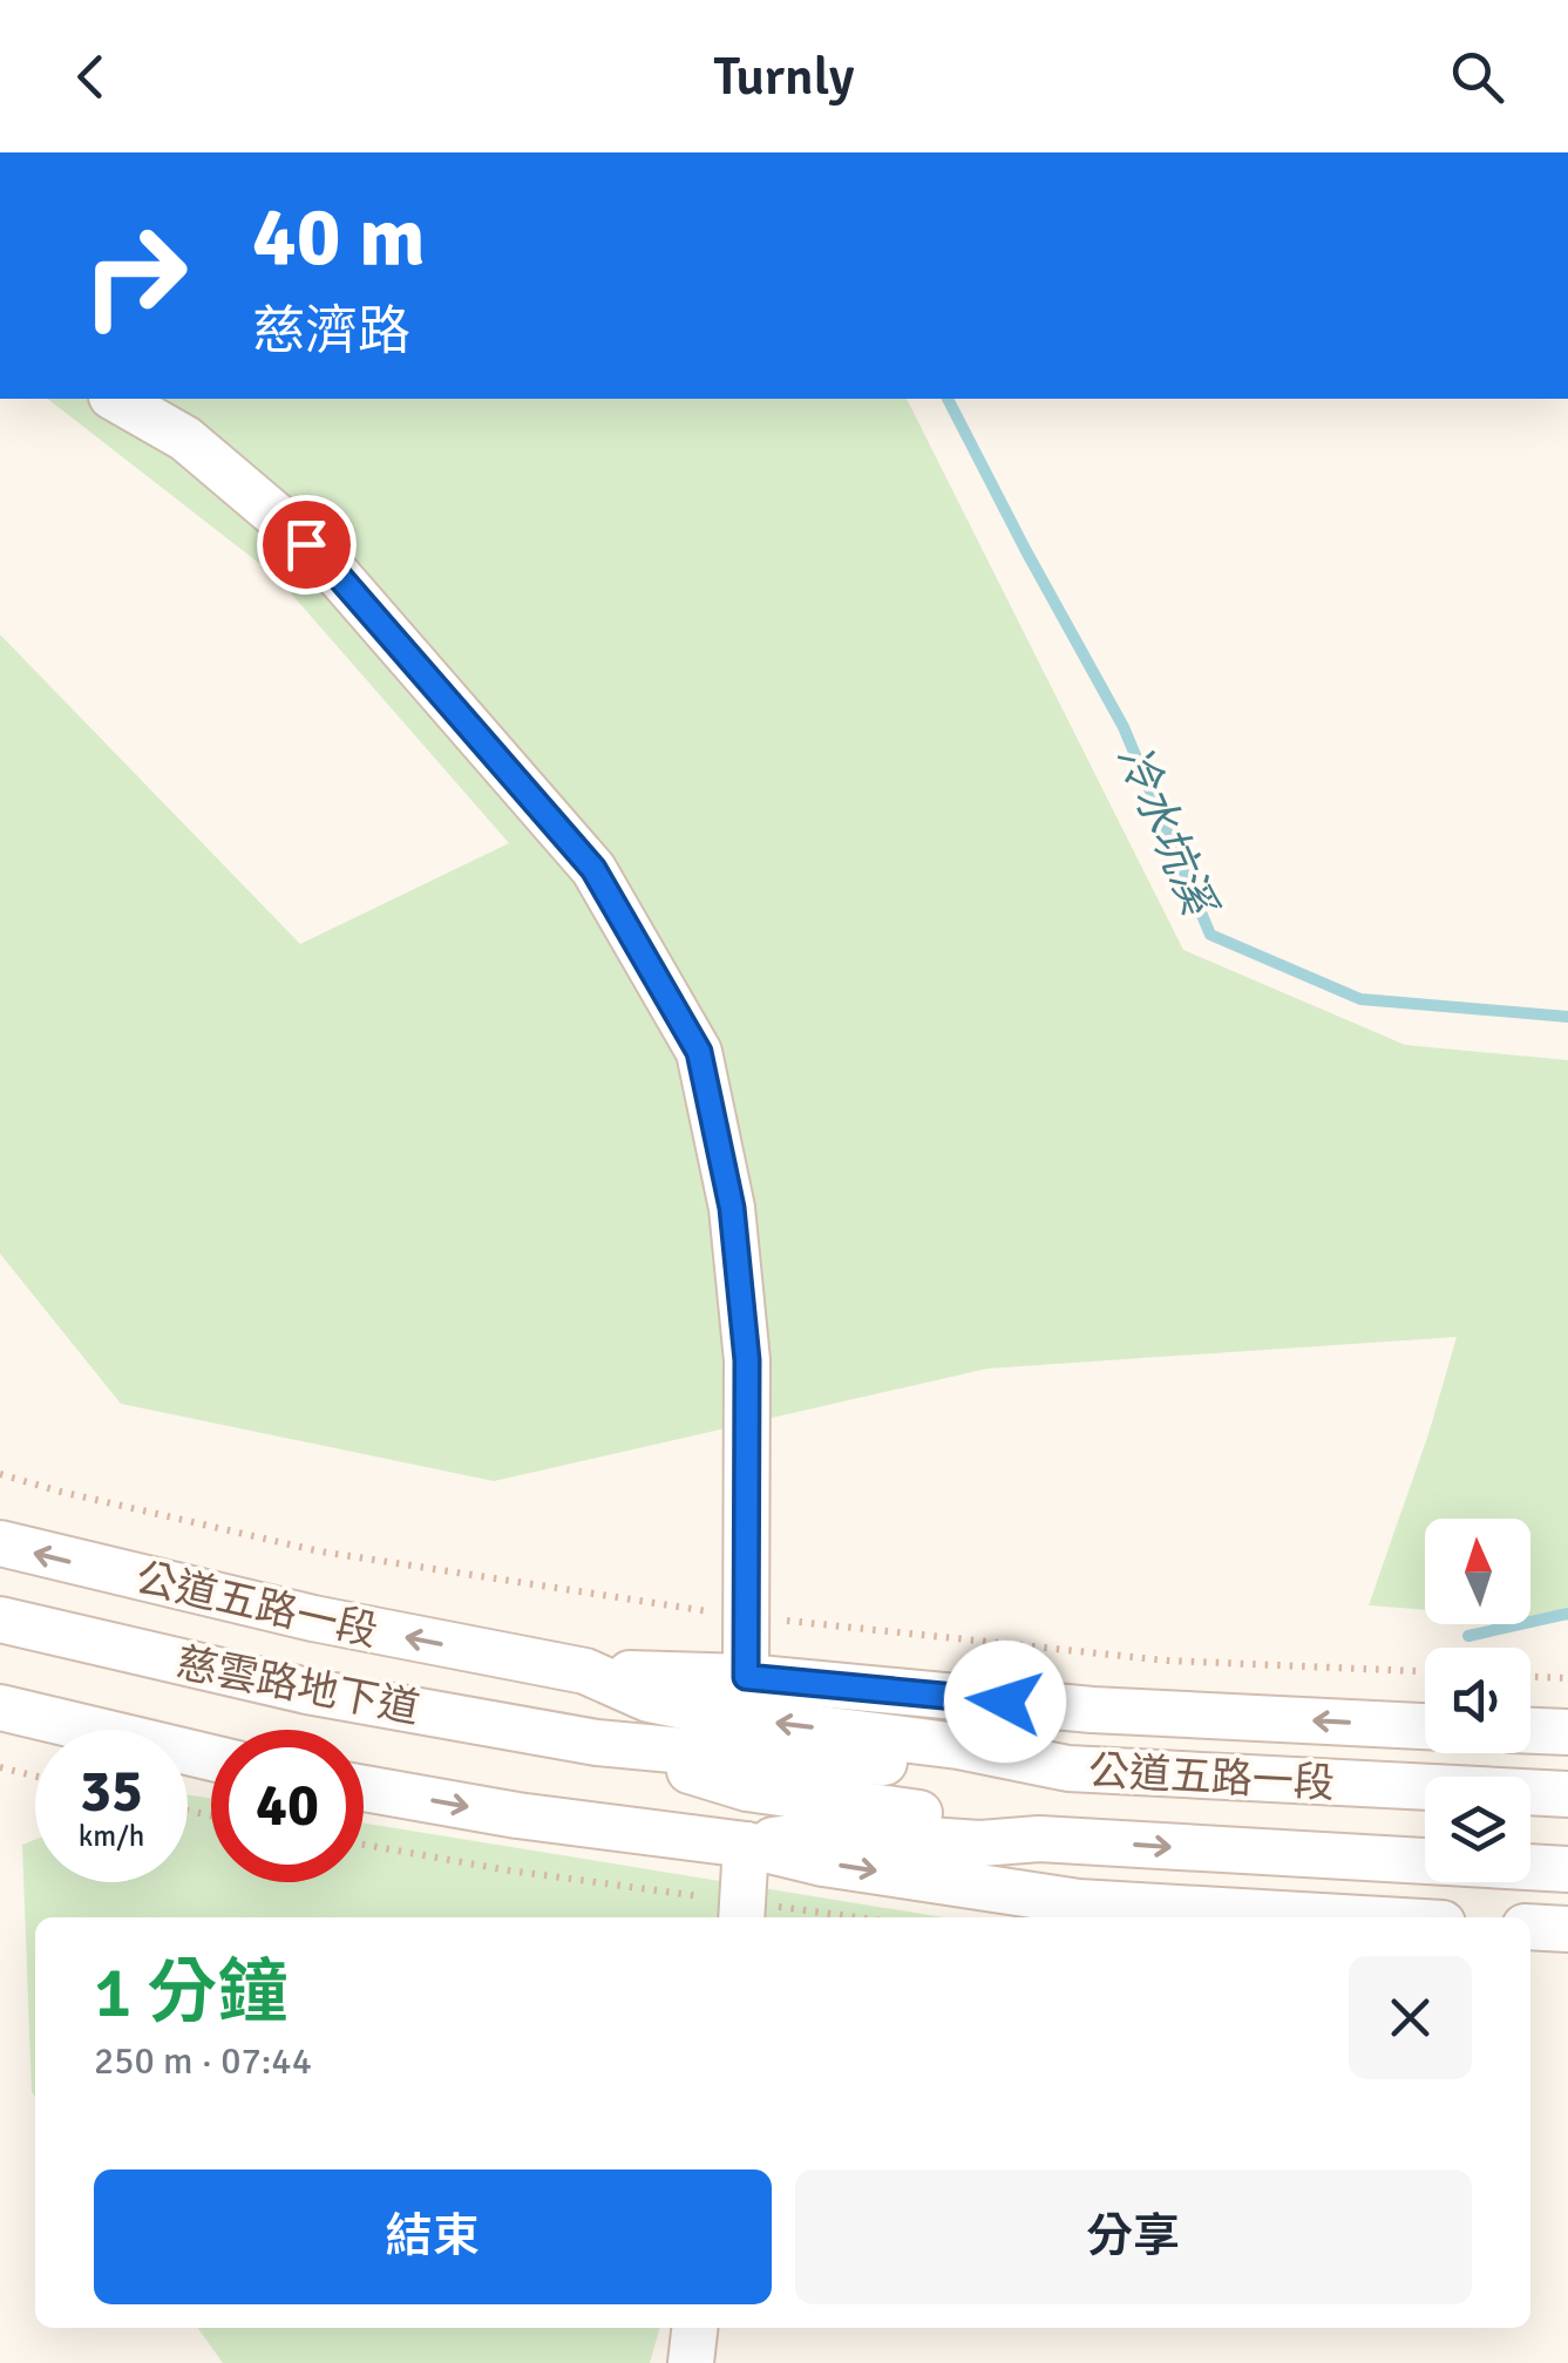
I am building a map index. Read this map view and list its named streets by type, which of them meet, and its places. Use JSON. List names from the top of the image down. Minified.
{"streets":{"street":["公道五路一段","慈雲路地下道"]},"crossings":[["公道五路一段","慈雲路地下道"]],"water":["冷水坑溪"],"north":"top","page":{"header":"Turnly","turn":["40 m","慈濟路"],"speed":"35 km/h","limit":"40","heading":["1 分鐘","250 m · 07:44"],"buttons":["結束","分享"]}}
